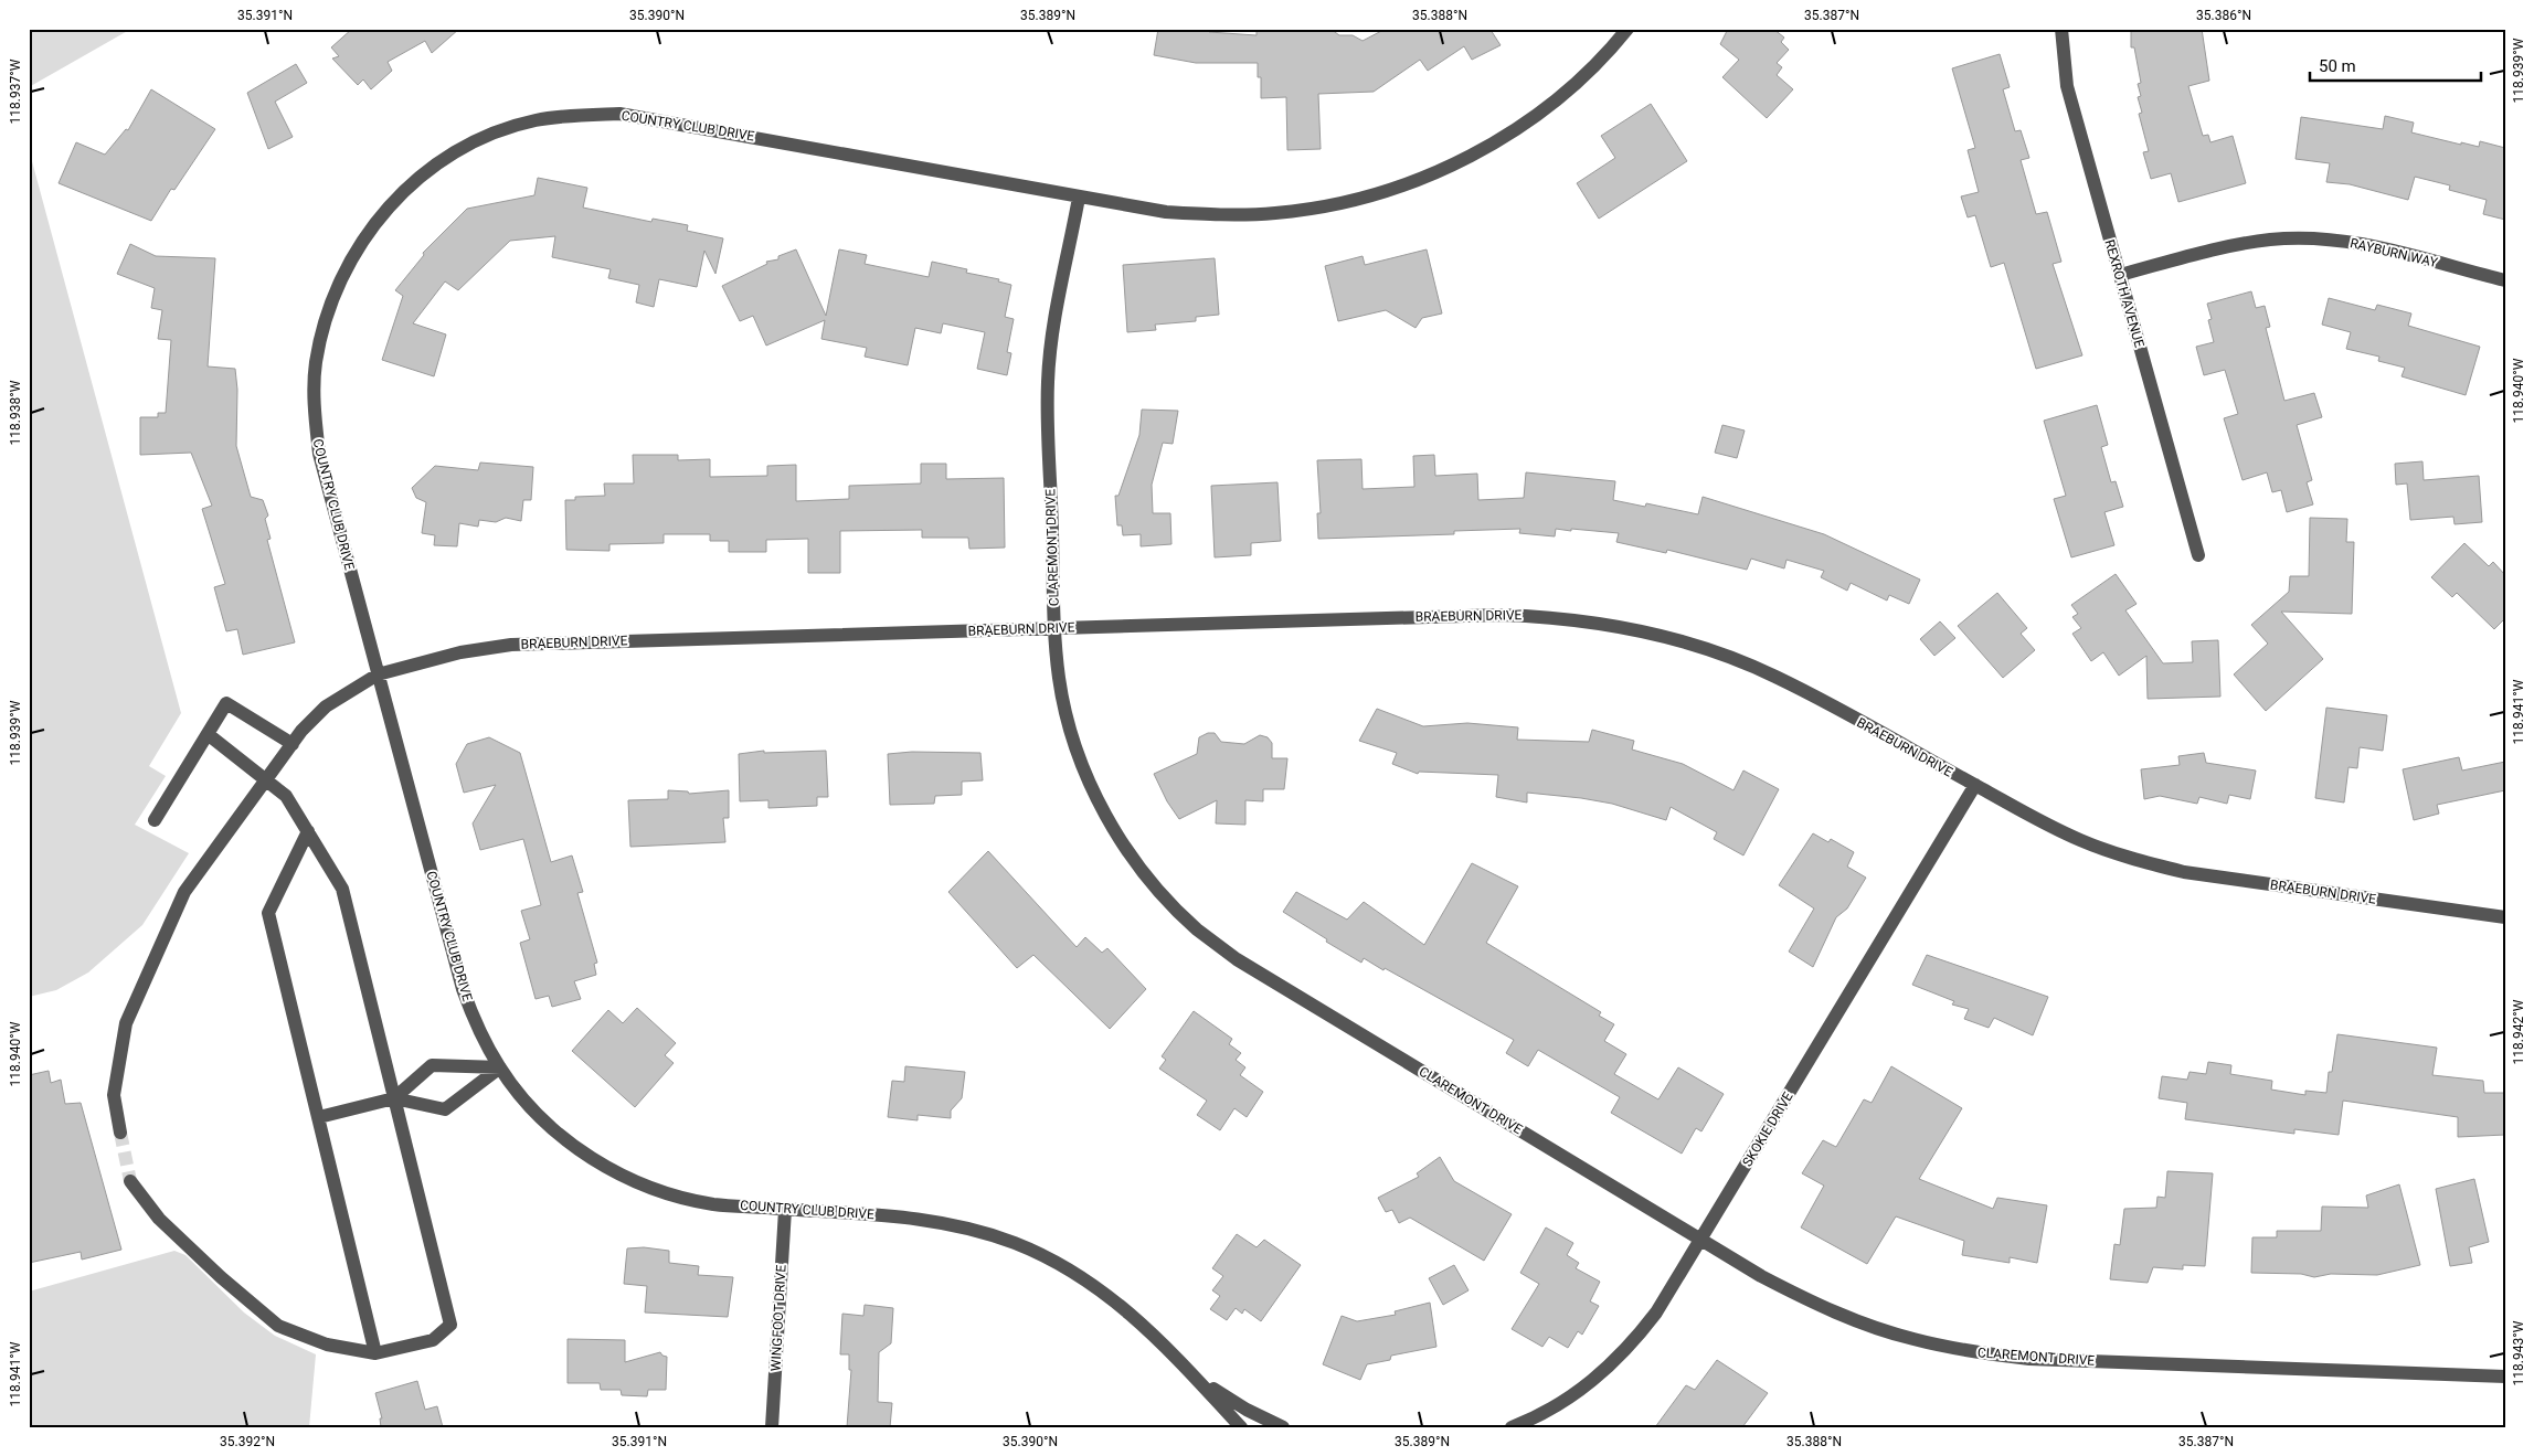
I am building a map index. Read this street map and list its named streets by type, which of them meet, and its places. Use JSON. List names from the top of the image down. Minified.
{"streets":{"street":["COUNTRY CLUB DRIVE","RAYBURN WAY","REXROTH AVENUE","CLAREMONT DRIVE","BRAEBURN DRIVE","SKOKIE DRIVE","WINGFOOT DRIVE"]},"crossings":[["COUNTRY CLUB DRIVE","CLAREMONT DRIVE"],["COUNTRY CLUB DRIVE","BRAEBURN DRIVE"],["COUNTRY CLUB DRIVE","WINGFOOT DRIVE"],["RAYBURN WAY","REXROTH AVENUE"],["CLAREMONT DRIVE","BRAEBURN DRIVE"],["CLAREMONT DRIVE","SKOKIE DRIVE"],["BRAEBURN DRIVE","SKOKIE DRIVE"]],"scale_bar":"50 m","coordinates":["35.391°N","35.390°N","35.389°N","35.388°N","35.387°N","35.386°N","118.939°W","118.937°W","118.940°W","118.938°W","118.941°W","118.942°W","118.943°W","35.392°N"]}
